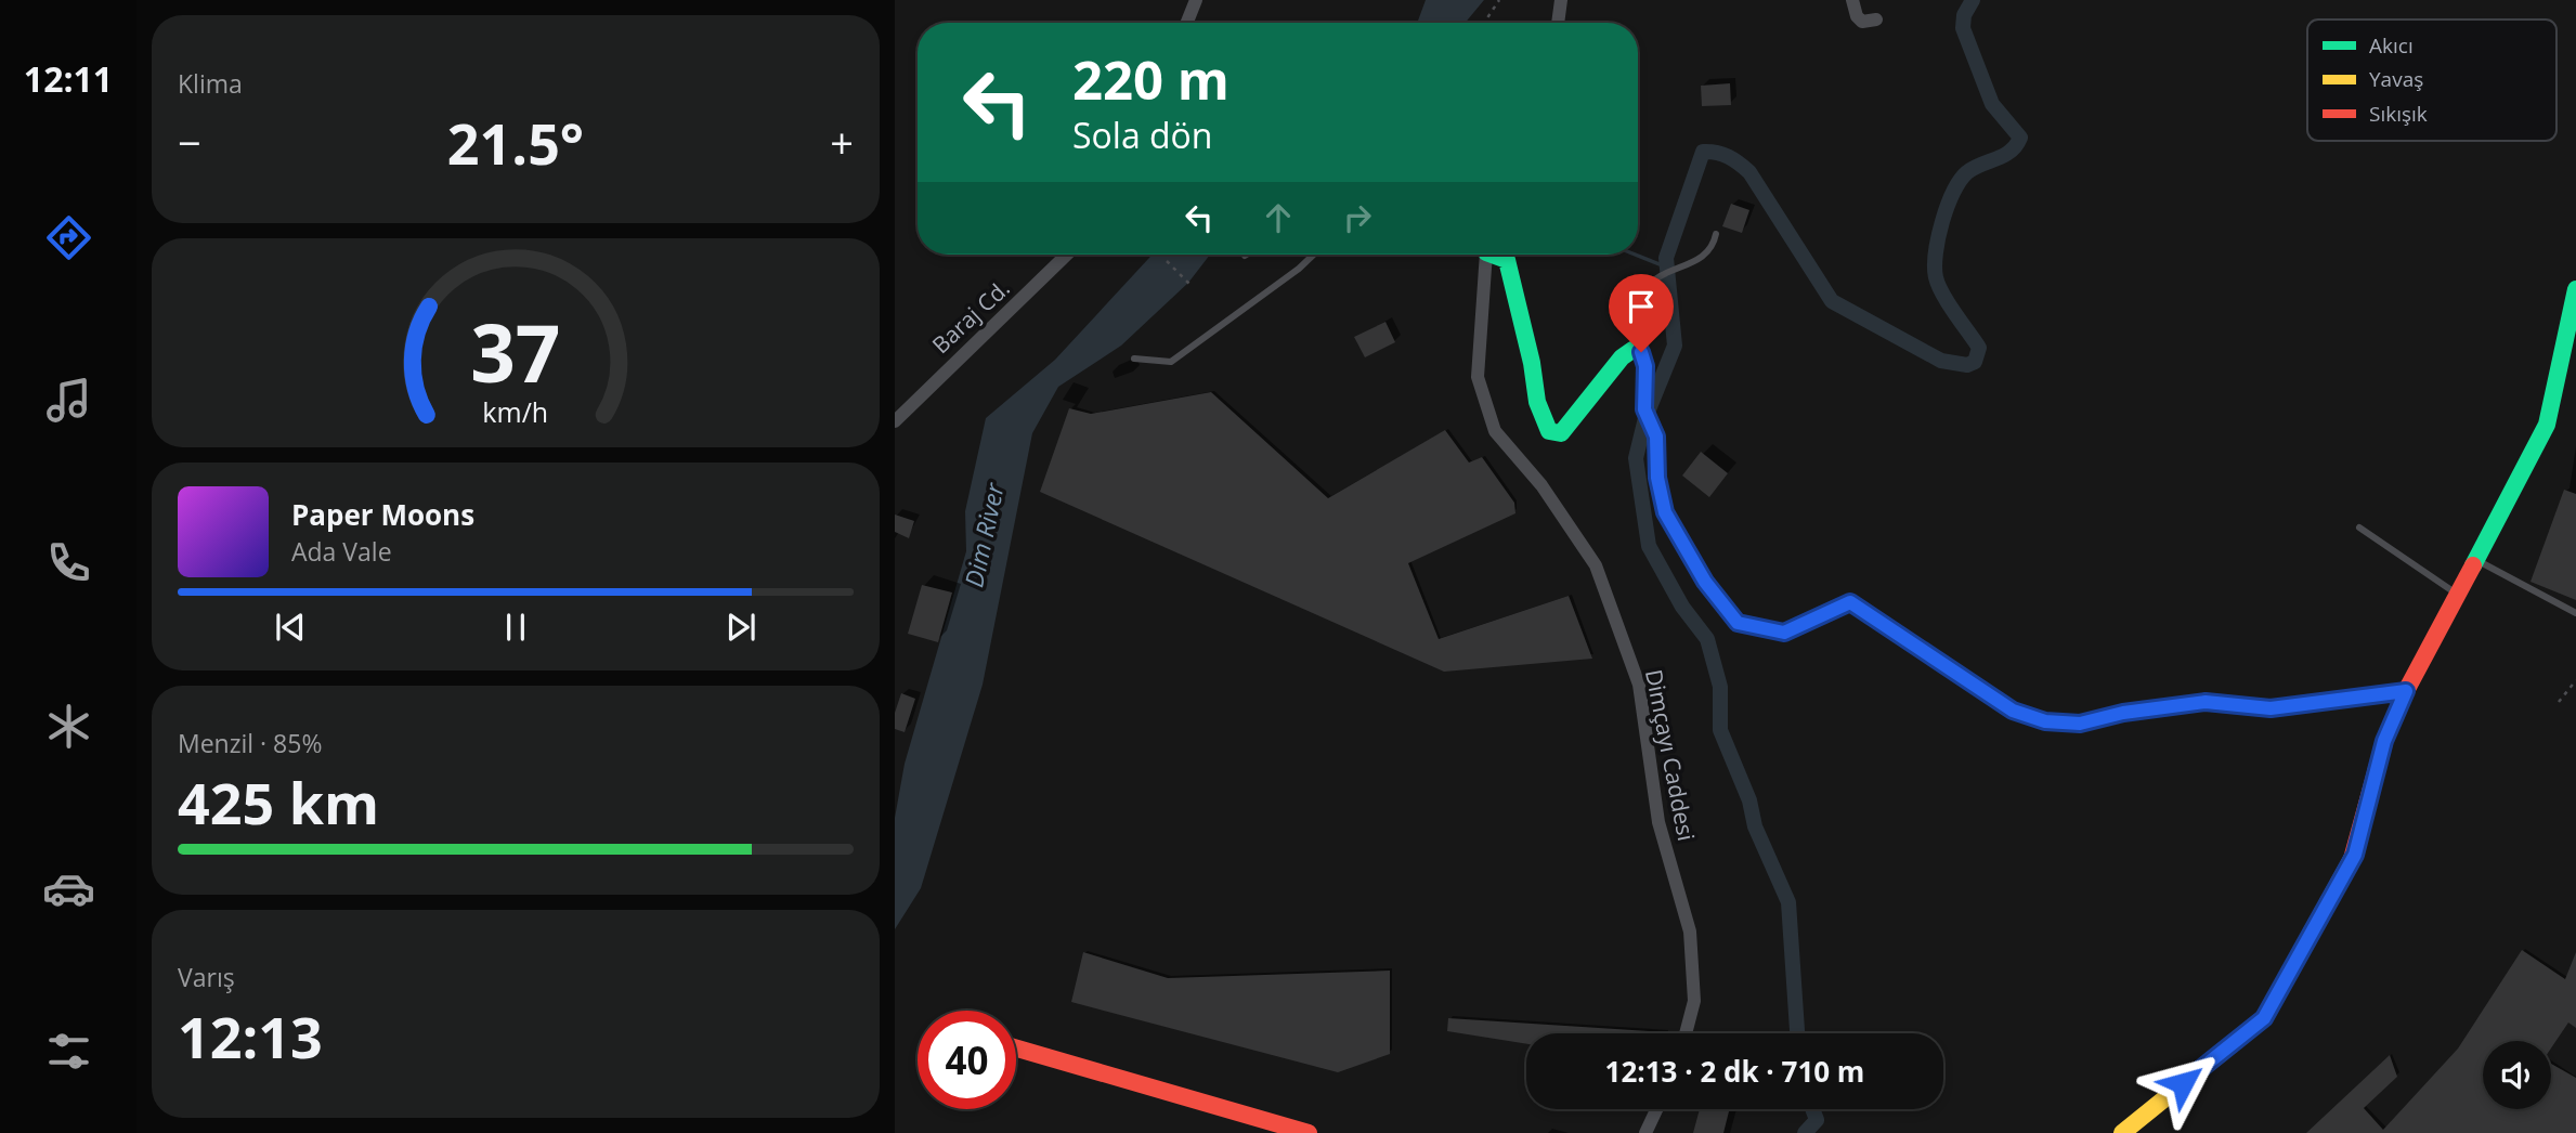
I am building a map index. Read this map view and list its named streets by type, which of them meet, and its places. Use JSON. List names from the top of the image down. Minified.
{"streets":{"street":["Baraj Cd.","Dimçayı Caddesi"]},"water":["Dim River"],"legend":["Akıcı","Yavaş","Sıkışık"],"page":{"tabs":"12:11","tile":["Klima",["Menzil · 85%","425 km"],["Varış","12:13"]],"turn":["220 m","Sola dön"],"heat":["−","21.5°","+"],"song":["Paper Moons","Ada Vale"],"limit":"40","trip":"12:13 · 2 dk · 710 m","gauge":["37","km/h"]}}
